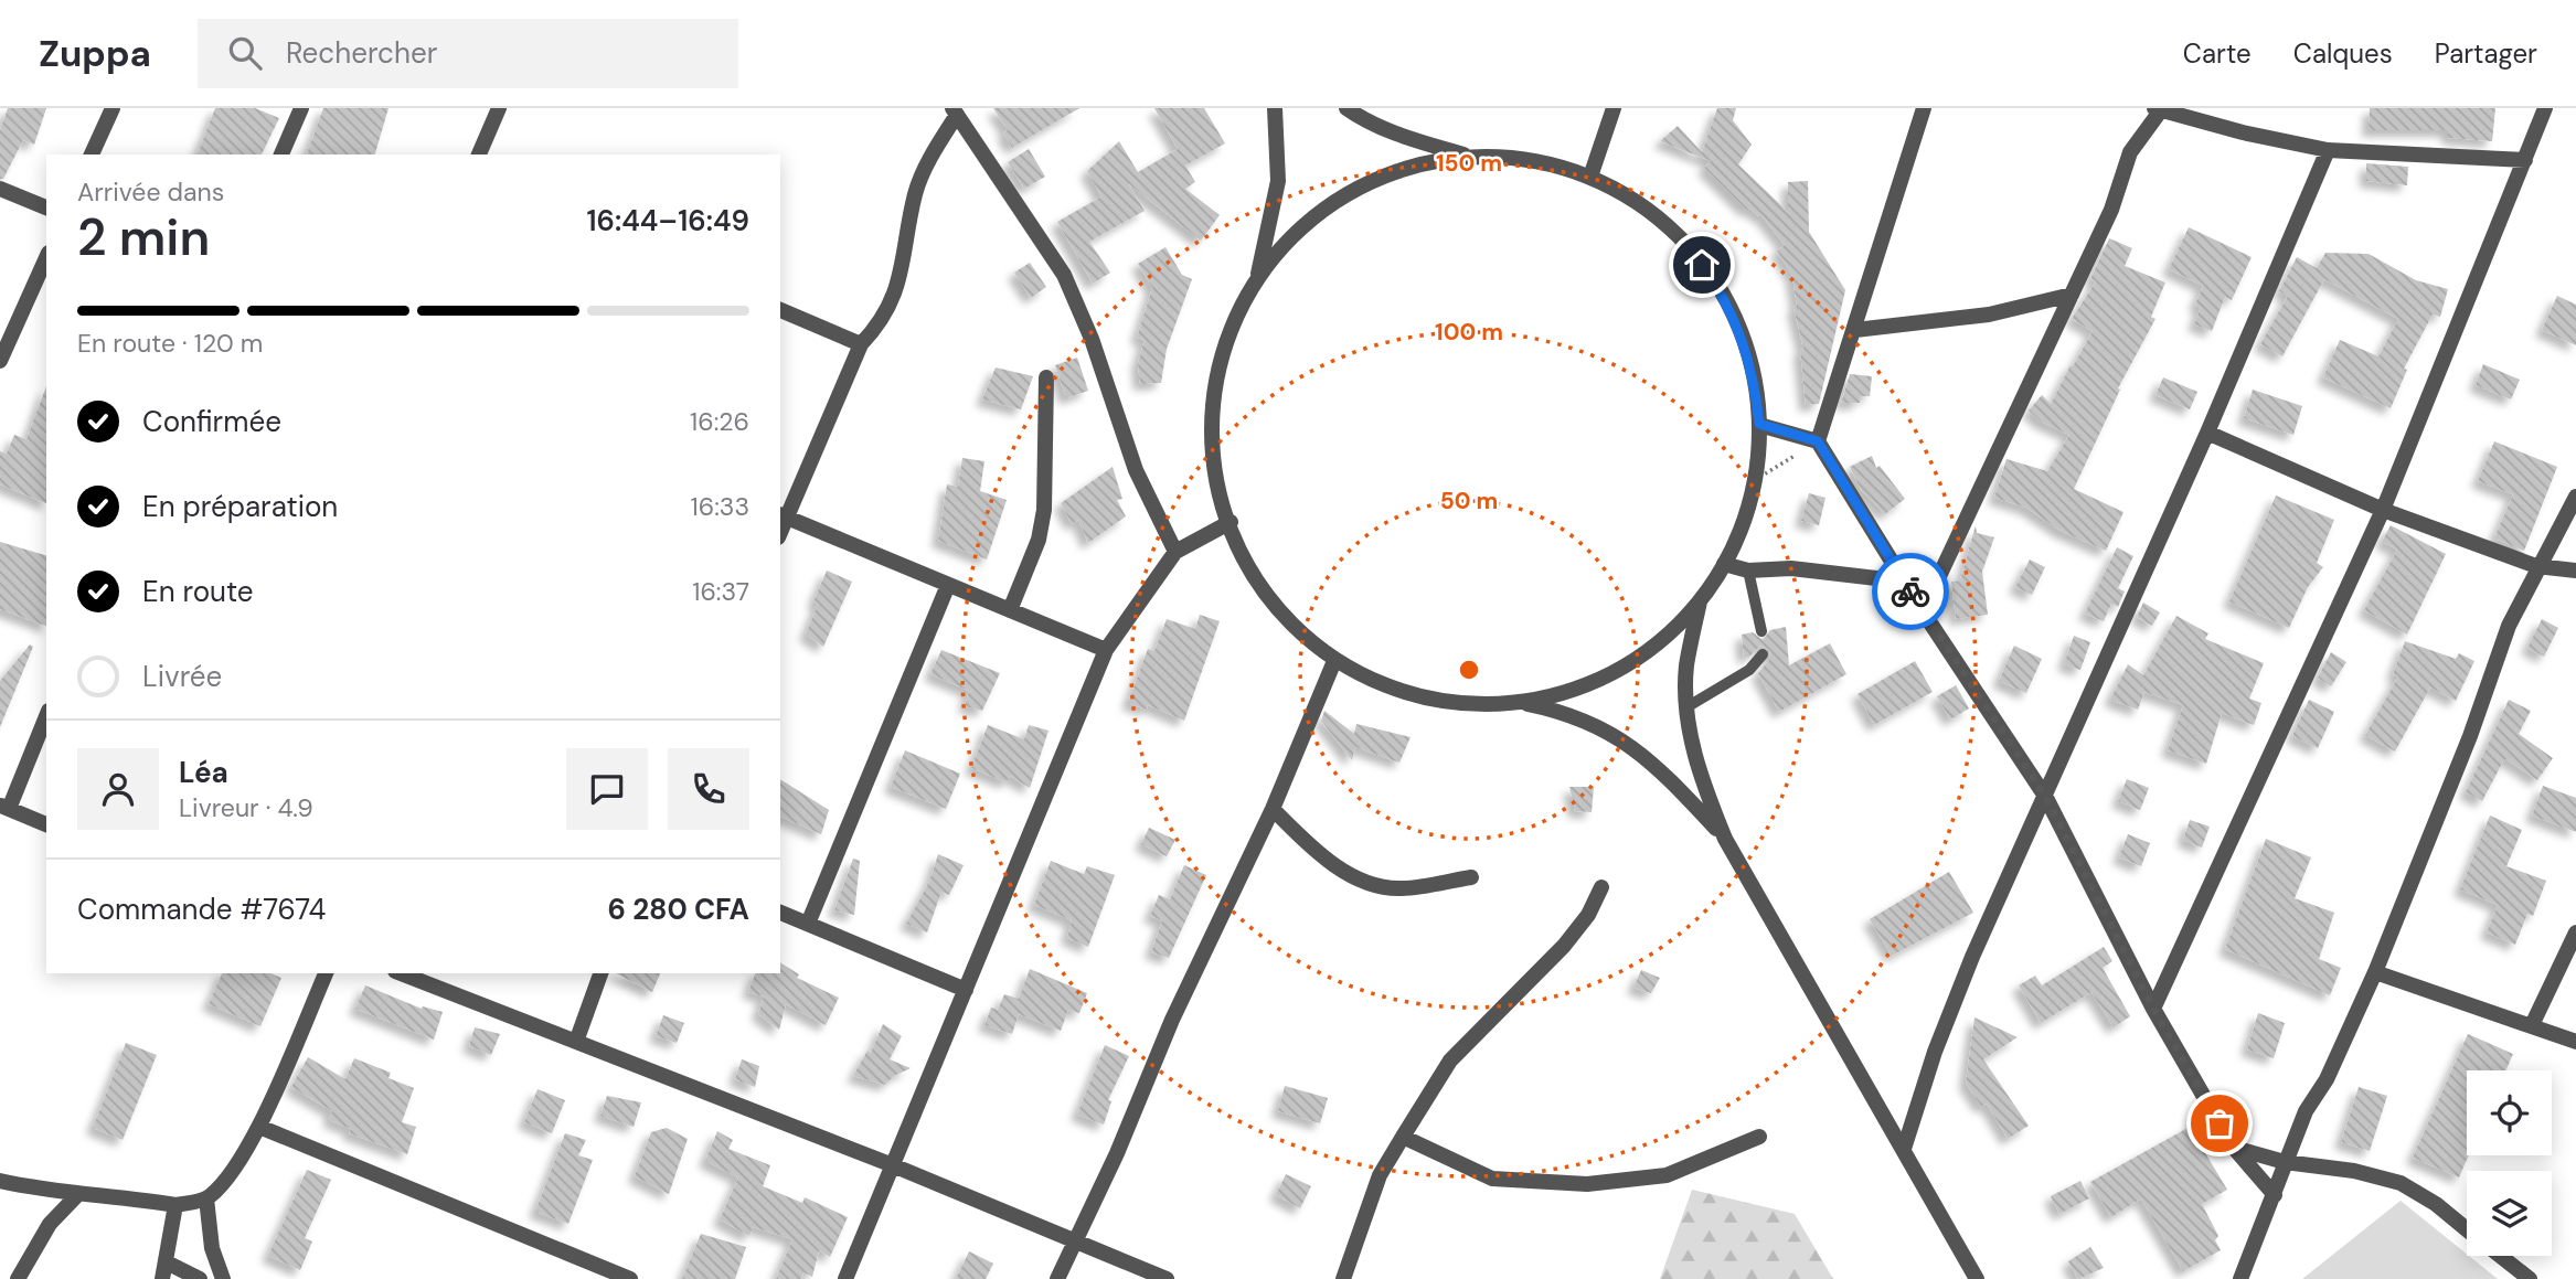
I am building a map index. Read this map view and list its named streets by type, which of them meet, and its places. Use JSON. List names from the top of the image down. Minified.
{"page":{"header":"Zuppa","search":"Rechercher","nav":["Carte","Calques","Partager"],"heading":["2 min","Arrivée dans","16:44–16:49"],"panel":["Léa","Livreur · 4.9","Commande #7674","6 280 CFA"],"bar":"En route · 120 m","list":[["Confirmée","16:26"],["En préparation","16:33"],["En route","16:37"],"Livrée"]},"rings":["150 m","100 m","50 m"]}
